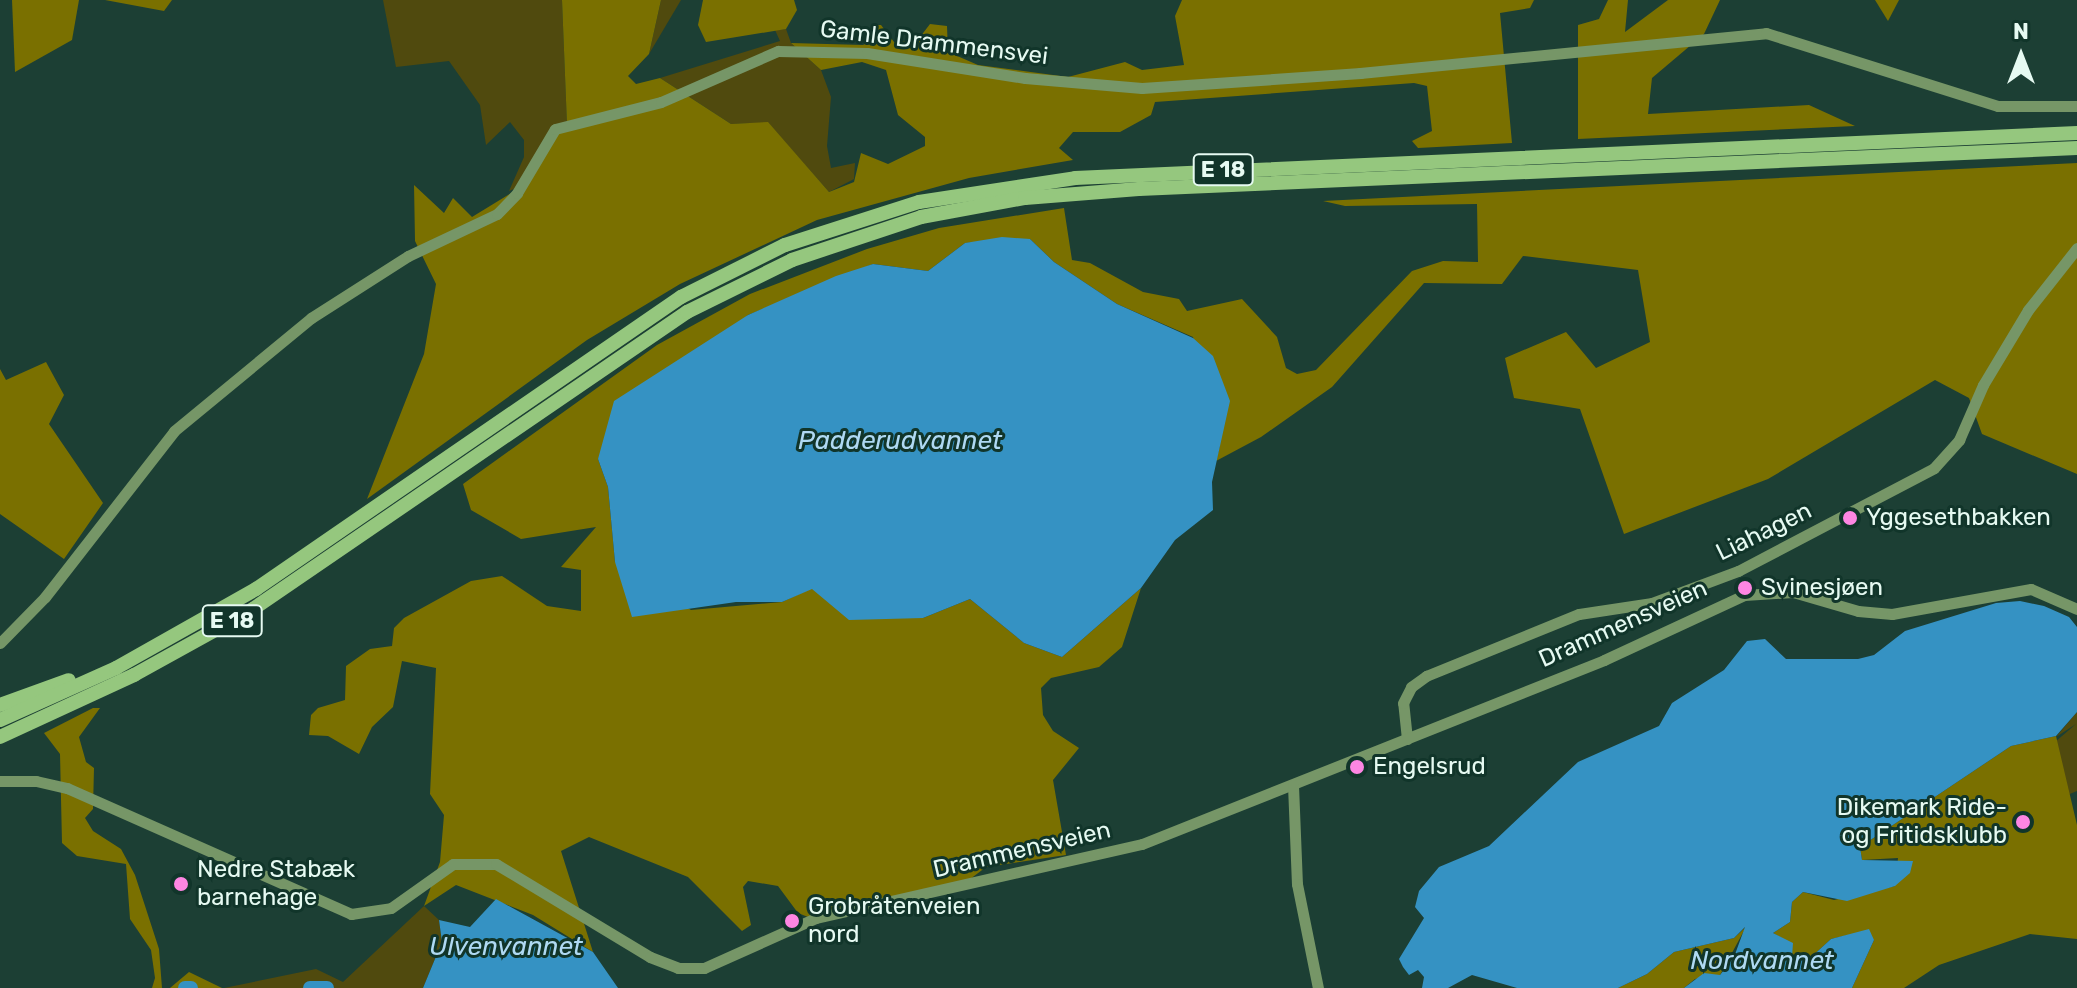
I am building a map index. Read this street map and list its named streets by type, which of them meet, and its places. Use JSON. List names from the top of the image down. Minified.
{"streets":{"highway":["E 18"],"main road":["Gamle Drammensvei","Liahagen","Drammensveien"]},"crossings":[["Liahagen","Drammensveien"]],"water":["Padderudvannet","Ulvenvannet","Nordvannet"],"places":["Yggesethbakken","Svinesjøen","Engelsrud","Dikemark Ride- og Fritidsklubb","Nedre Stabæk barnehage","Grobråtenveien nord"],"north":"top"}
